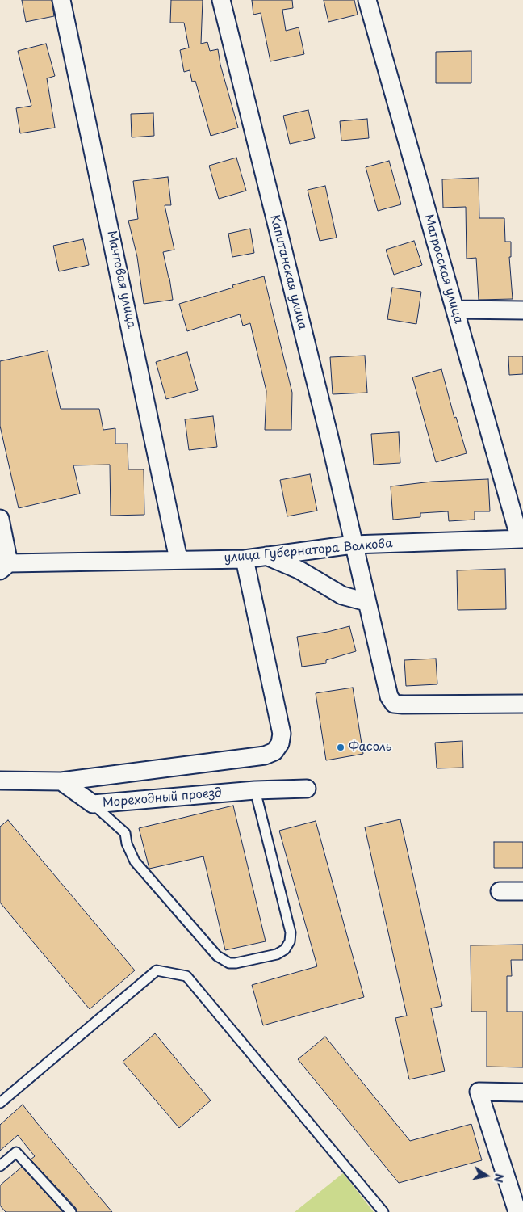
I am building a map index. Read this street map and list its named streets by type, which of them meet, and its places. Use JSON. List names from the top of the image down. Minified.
{"streets":{"street":["Матросская улица","Капитанская улица","Мачтовая улица","улица Губернатора Волкова","Мореходный проезд"]},"crossings":[["Матросская улица","улица Губернатора Волкова"],["Капитанская улица","улица Губернатора Волкова"],["Мачтовая улица","улица Губернатора Волкова"]],"places":["Фасоль"],"north":"right"}
